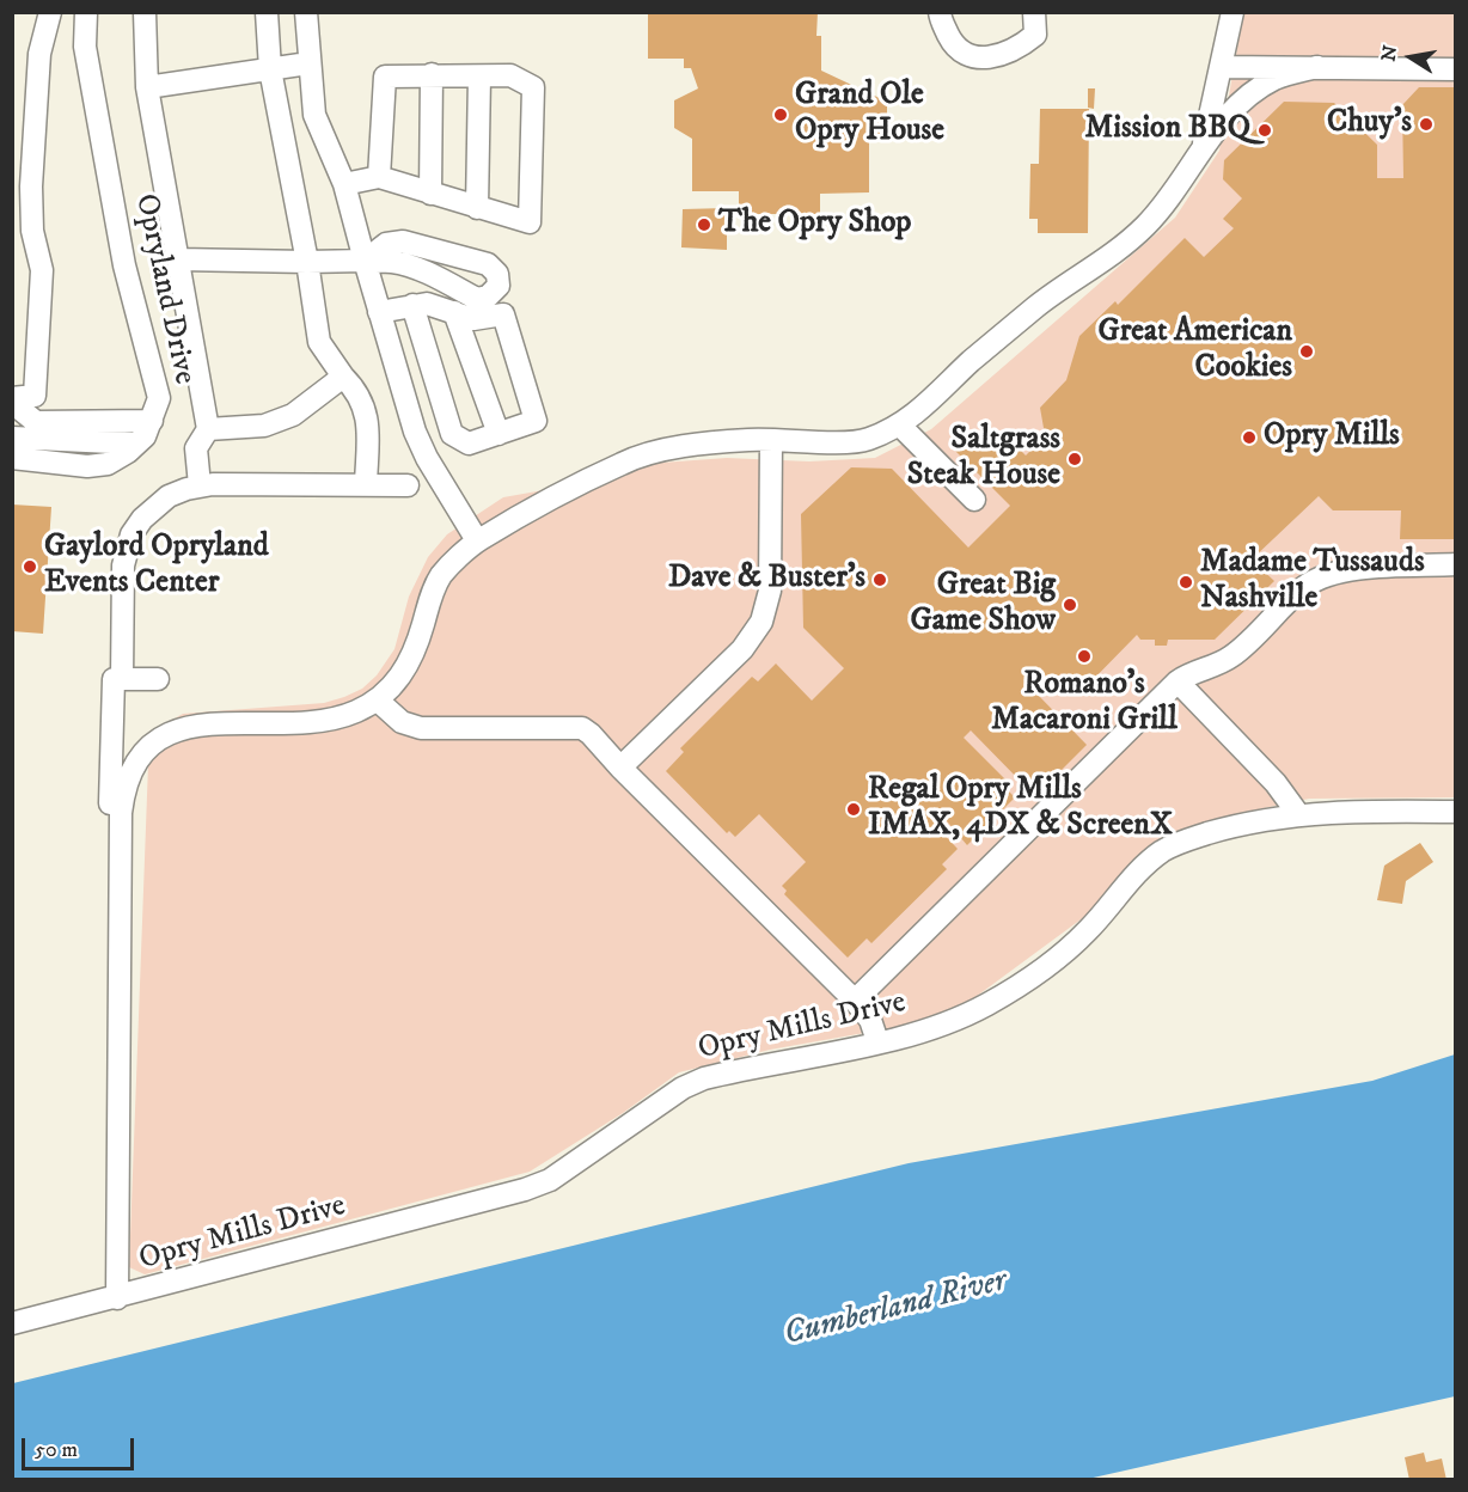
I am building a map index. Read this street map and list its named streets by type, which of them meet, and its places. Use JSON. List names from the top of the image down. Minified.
{"streets":{"lane":["Opryland Drive","Opry Mills Drive"]},"water":["Cumberland River"],"places":["Grand Ole Opry House","Chuy's","Mission BBQ","The Opry Shop","Great American Cookies","Opry Mills","Saltgrass Steak House","Gaylord Opryland Events Center","Dave & Buster's","Madame Tussauds Nashville","Great Big Game Show","Romano's Macaroni Grill","Regal Opry Mills IMAX, 4DX & ScreenX"],"scale_bar":"50 m","north":"left"}
